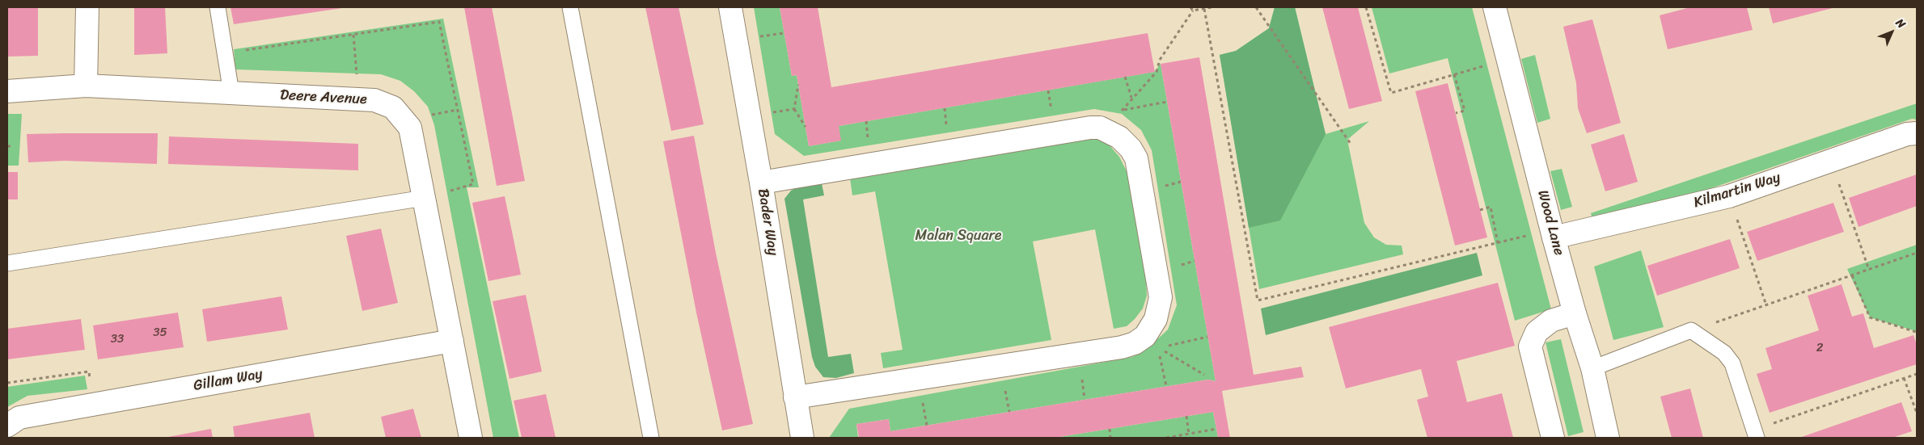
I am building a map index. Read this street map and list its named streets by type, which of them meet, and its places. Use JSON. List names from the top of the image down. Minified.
{"streets":{"street":["Deere Avenue","Kilmartin Way","Bader Way","Wood Lane","Gillam Way"]},"crossings":[["Deere Avenue","Gillam Way"],["Kilmartin Way","Wood Lane"]],"parks":["Malan Square"],"house_numbers":["35","33","2"],"north":"top right"}
